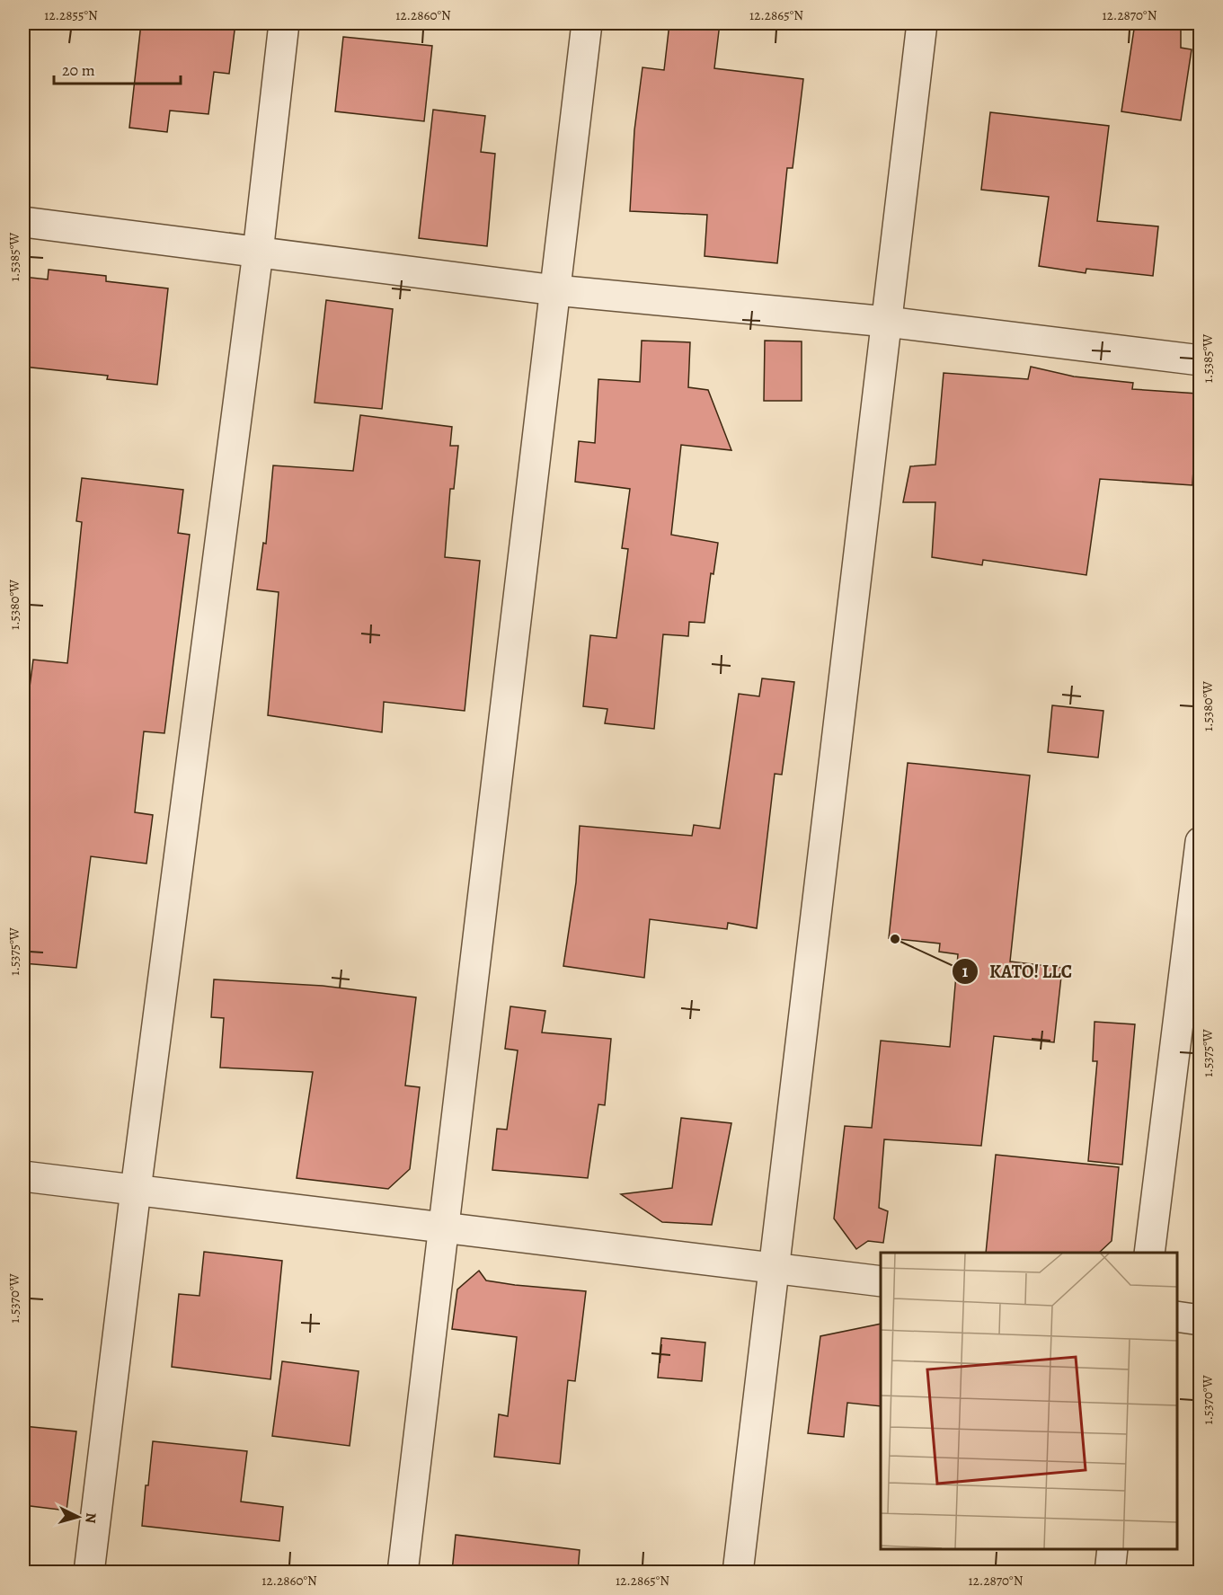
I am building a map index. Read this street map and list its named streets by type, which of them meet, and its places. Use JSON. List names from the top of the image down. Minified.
{"places":["KATO! LLC"],"scale_bar":"20 m","north":"right","coordinates":["12.2855°N","12.2860°N","12.2865°N","12.2870°N","1.5385°W","1.5380°W","1.5375°W","1.5370°W"]}
